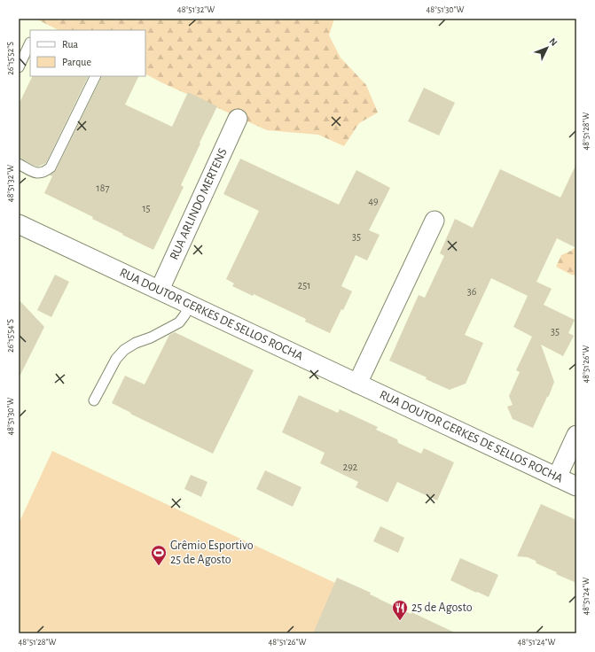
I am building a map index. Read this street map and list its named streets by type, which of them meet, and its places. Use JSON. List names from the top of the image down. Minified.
{"streets":{"street":["RUA ARLINDO MERTENS","RUA DOUTOR GERKES DE SELLOS ROCHA"]},"crossings":[["RUA ARLINDO MERTENS","RUA DOUTOR GERKES DE SELLOS ROCHA"]],"places":{"sports":["Grêmio Esportivo 25 de Agosto"],"restaurant":["25 de Agosto"]},"house_numbers":["187","49","15","35","251","36","35","292"],"legend":["Rua","Parque"],"north":"top right","coordinates":["48°51'32\"W","48°51'30\"W","26°15'52\"S","48°51'28\"W","26°15'54\"S","48°51'26\"W","48°51'24\"W"]}
